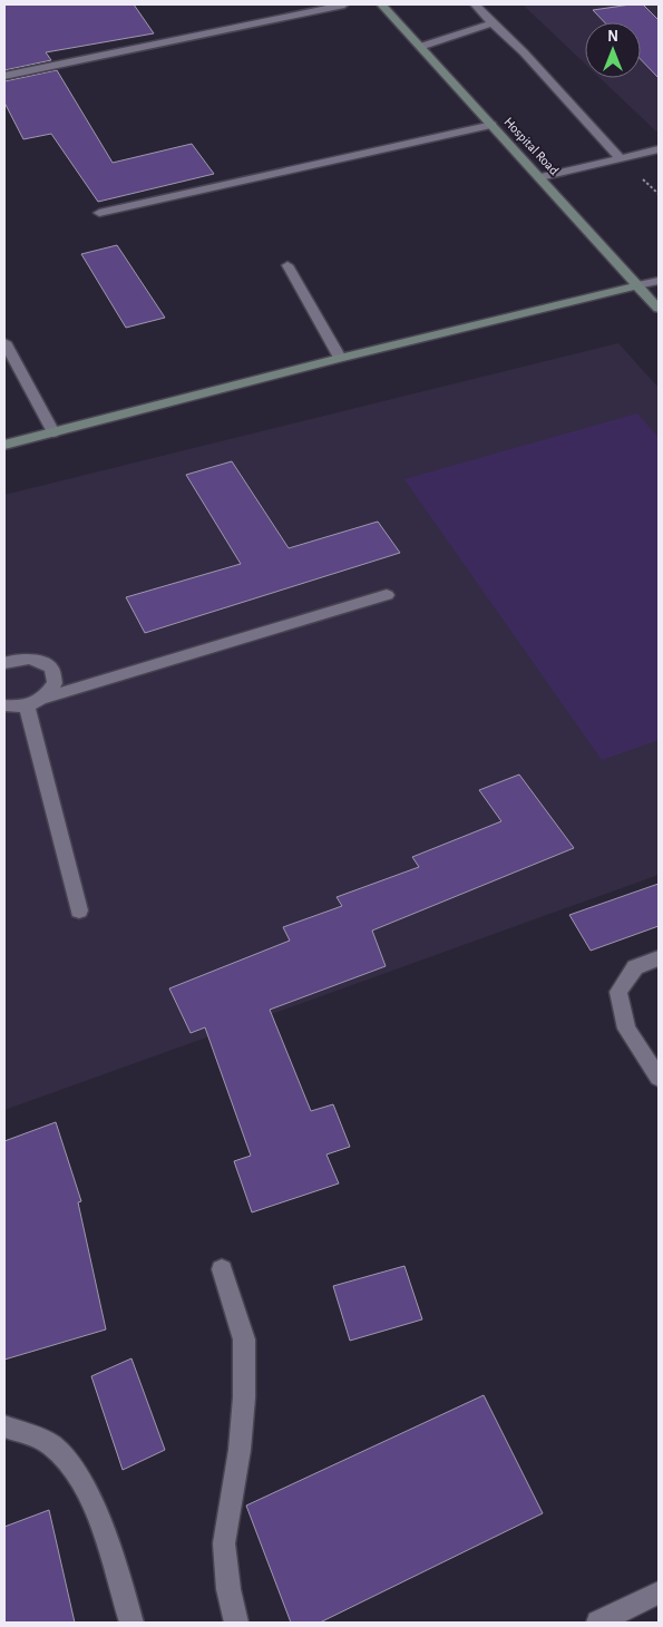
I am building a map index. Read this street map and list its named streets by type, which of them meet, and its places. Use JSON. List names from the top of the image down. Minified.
{"streets":{"main road":["Hospital Road"]},"north":"top"}
